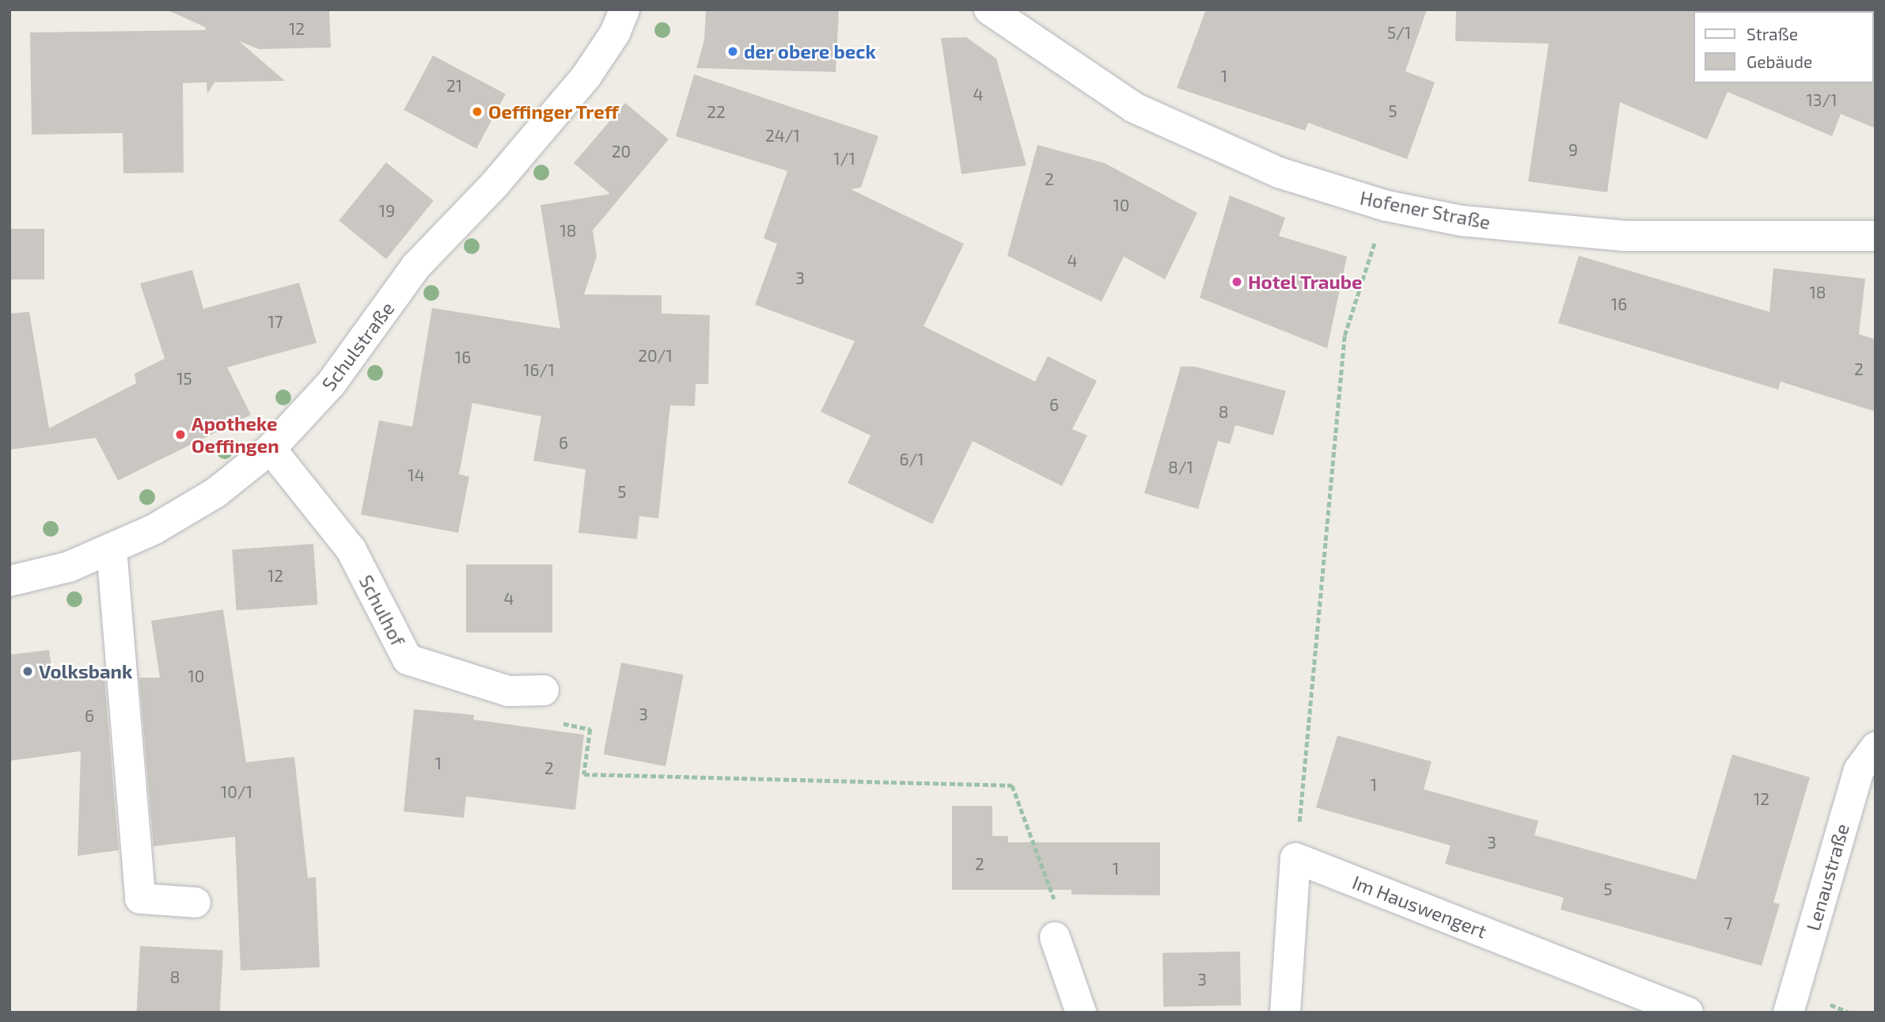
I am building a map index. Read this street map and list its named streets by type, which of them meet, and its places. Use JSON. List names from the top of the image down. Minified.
{"streets":{"street":["Hofener Straße","Schulstraße","Schulhof","Lenaustraße","Im Hauswengert"]},"crossings":[["Schulstraße","Schulhof"]],"places":["der obere beck","Oeffinger Treff","Hotel Traube","Apotheke Oeffingen","Volksbank"],"house_numbers":["12","5/1","1","21","4","13/1","5","22","24/1","9","20","1/1","2","10","19","18","4","3","18","16","17","20/1","16","2","16/1","15","6","8","6","6/1","8/1","14","5","12","4","10","3","6","1","2","1","10/1","12","3","2","1","5","7","8","3"],"legend":["Straße","Gebäude"]}
